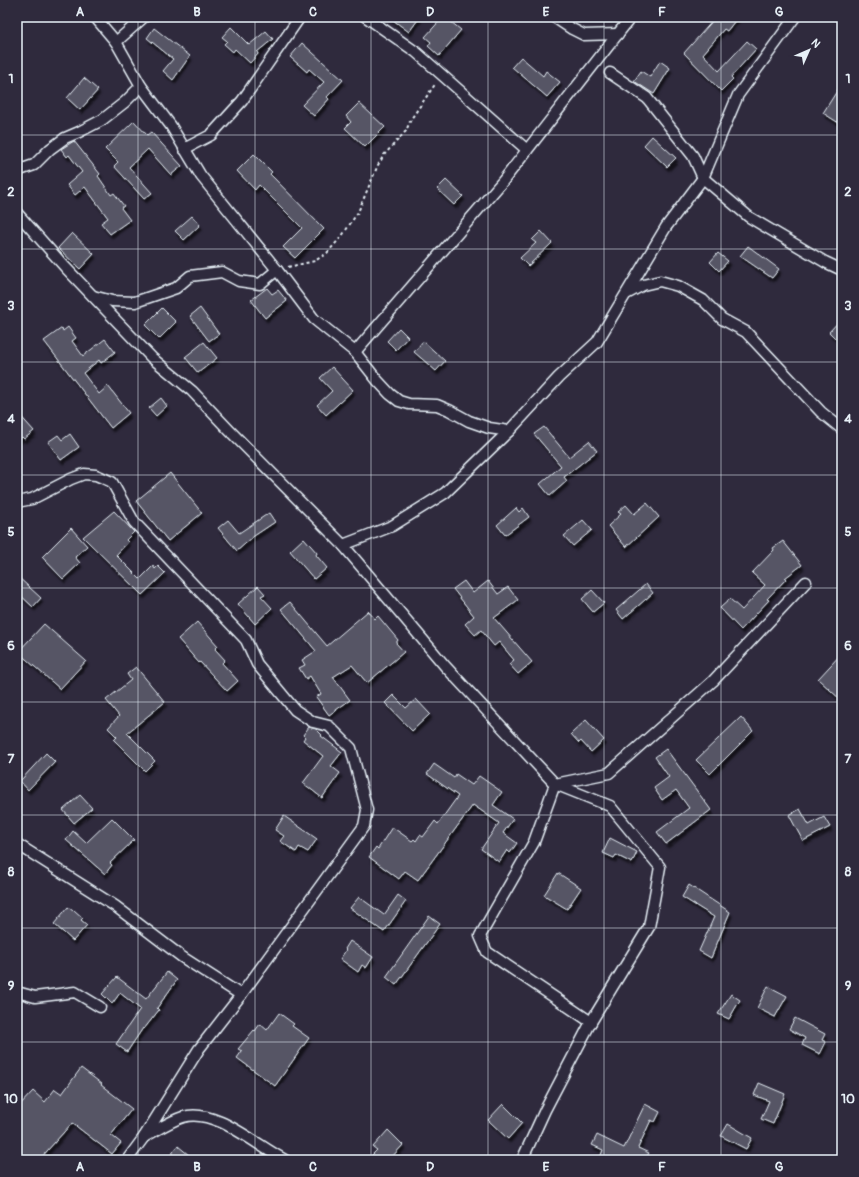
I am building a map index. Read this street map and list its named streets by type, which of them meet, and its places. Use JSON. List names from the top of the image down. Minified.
{"north":"top right","grid":{"columns":["A","B","C","D","E","F","G"],"rows":["1","2","3","4","5","6","7","8","9","10"]}}
